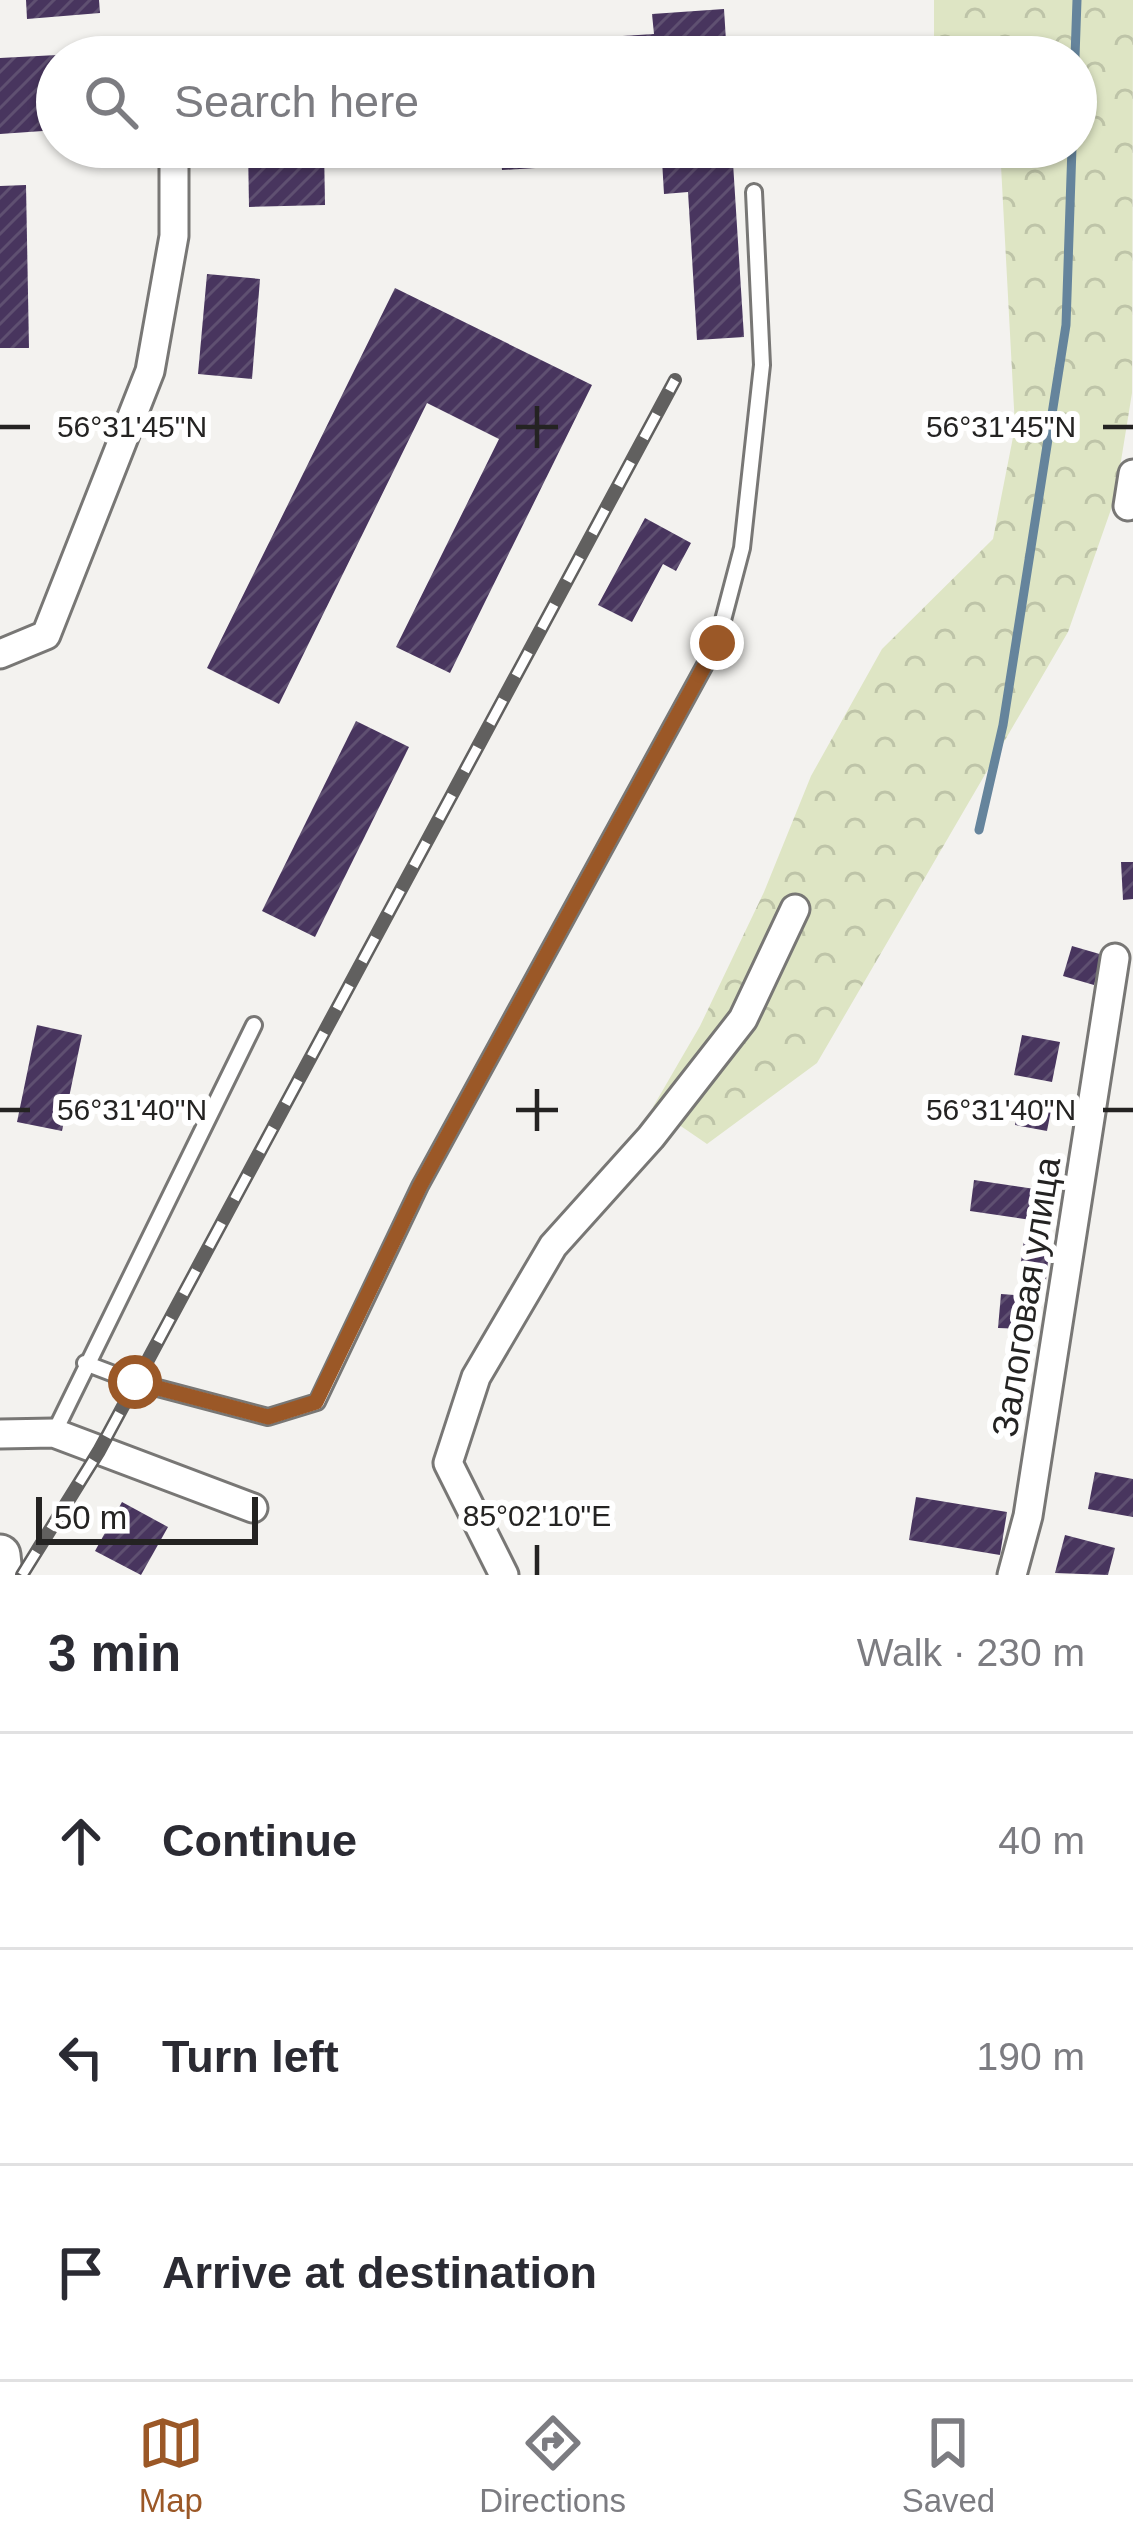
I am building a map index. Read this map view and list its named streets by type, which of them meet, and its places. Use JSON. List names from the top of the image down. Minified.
{"streets":{"street":["Залоговая улица"]},"scale_bar":"50 m","page":{"search":"Search here","scale":"50 m","heading":["3 min","Walk · 230 m"],"list":[["Continue","40 m"],["Turn left","190 m"],"Arrive at destination"],"nav":["Map","Directions","Saved"]},"coordinates":["56°31'45\"N","56°31'40\"N","85°02'10\"E"]}
